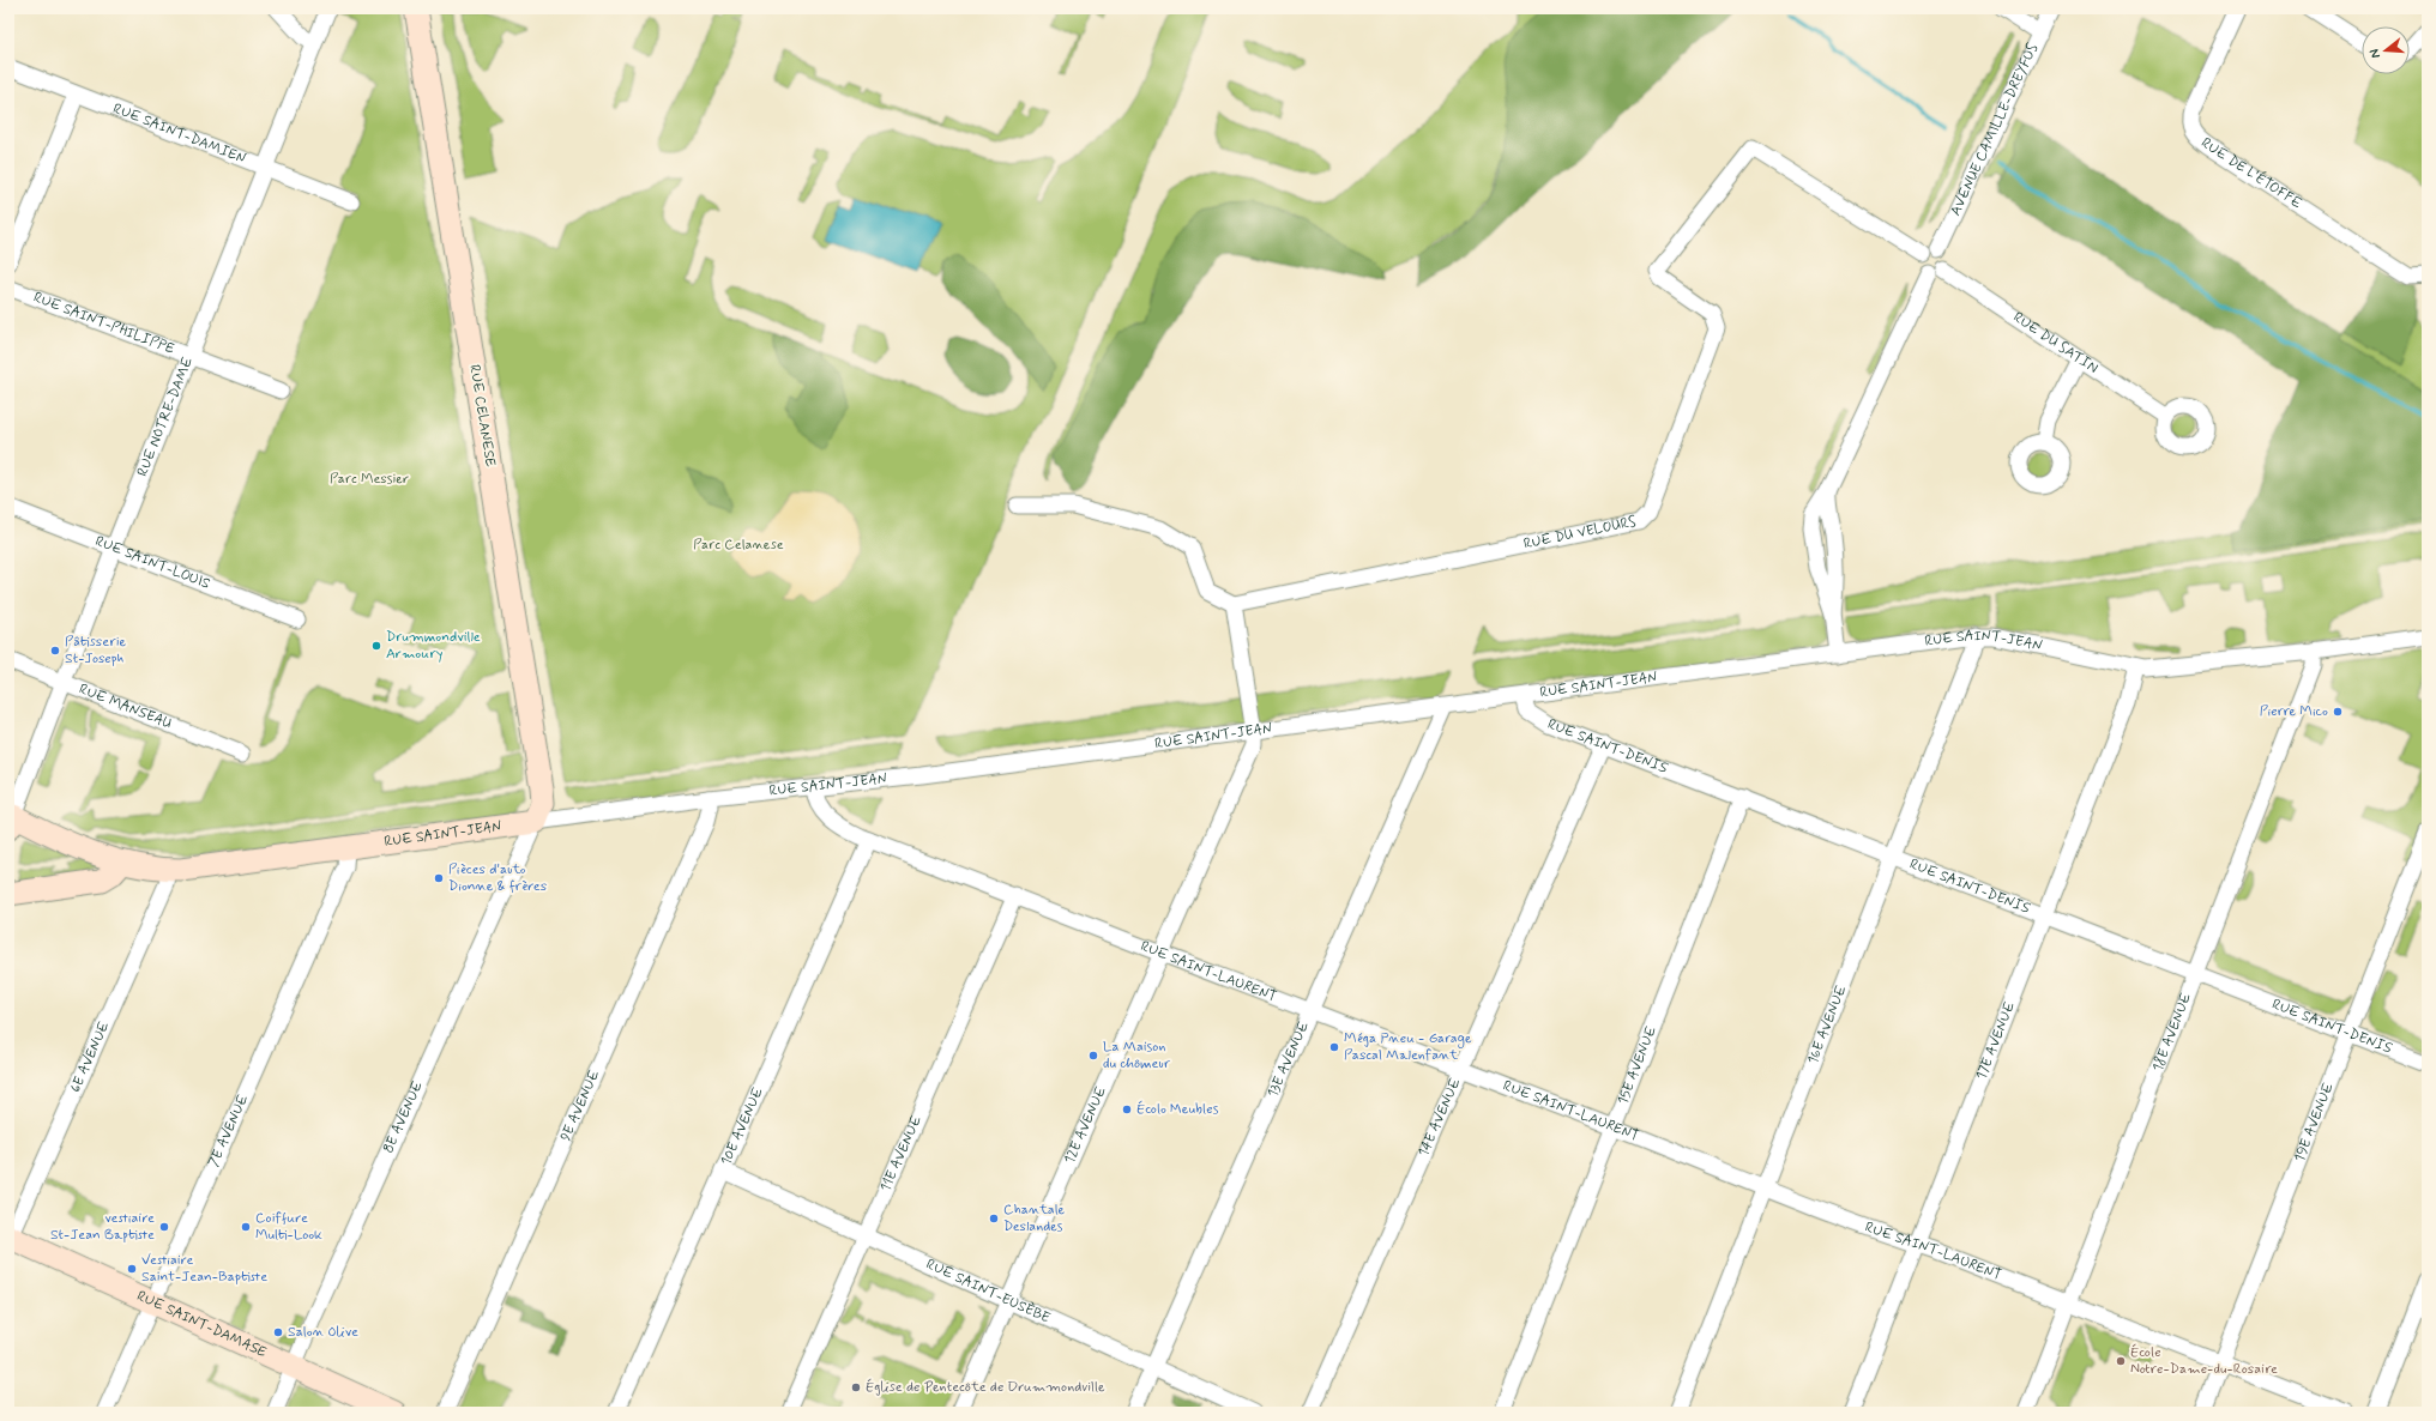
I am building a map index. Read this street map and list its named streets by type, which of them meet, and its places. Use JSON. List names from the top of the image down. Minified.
{"streets":{"street":["AVENUE CAMILLE-DREYFUS","RUE SAINT-DAMIEN","RUE DE L'ÉTOFFE","RUE SAINT-PHILIPPE","RUE DU SATIN","RUE CELANESE","RUE NOTRE-DAME","RUE DU VELOURS","RUE SAINT-LOUIS","RUE SAINT-JEAN","RUE MANSEAU","RUE SAINT-DENIS","RUE SAINT-LAURENT","16E AVENUE","18E AVENUE","17E AVENUE","6E AVENUE","13E AVENUE","15E AVENUE","9E AVENUE","8E AVENUE","14E AVENUE","19E AVENUE","12E AVENUE","10E AVENUE","7E AVENUE","11E AVENUE","RUE SAINT-EUSÈBE","RUE SAINT-DAMASE"]},"crossings":[["AVENUE CAMILLE-DREYFUS","RUE DU SATIN"],["AVENUE CAMILLE-DREYFUS","RUE DU VELOURS"],["RUE SAINT-DAMIEN","RUE NOTRE-DAME"],["RUE SAINT-PHILIPPE","RUE NOTRE-DAME"],["RUE DU SATIN","RUE DU VELOURS"],["RUE CELANESE","RUE SAINT-JEAN"],["RUE CELANESE","8E AVENUE"],["RUE NOTRE-DAME","RUE SAINT-LOUIS"],["RUE NOTRE-DAME","RUE SAINT-JEAN"],["RUE NOTRE-DAME","RUE MANSEAU"],["RUE SAINT-JEAN","RUE SAINT-DENIS"],["RUE SAINT-JEAN","RUE SAINT-LAURENT"],["RUE SAINT-JEAN","16E AVENUE"],["RUE SAINT-JEAN","18E AVENUE"],["RUE SAINT-JEAN","17E AVENUE"],["RUE SAINT-JEAN","6E AVENUE"],["RUE SAINT-JEAN","13E AVENUE"],["RUE SAINT-JEAN","9E AVENUE"],["RUE SAINT-JEAN","8E AVENUE"],["RUE SAINT-JEAN","12E AVENUE"],["RUE SAINT-JEAN","7E AVENUE"],["RUE SAINT-DENIS","16E AVENUE"],["RUE SAINT-DENIS","18E AVENUE"],["RUE SAINT-DENIS","17E AVENUE"],["RUE SAINT-DENIS","15E AVENUE"],["RUE SAINT-DENIS","14E AVENUE"],["RUE SAINT-DENIS","19E AVENUE"],["RUE SAINT-LAURENT","16E AVENUE"],["RUE SAINT-LAURENT","18E AVENUE"],["RUE SAINT-LAURENT","17E AVENUE"],["RUE SAINT-LAURENT","13E AVENUE"],["RUE SAINT-LAURENT","15E AVENUE"],["RUE SAINT-LAURENT","14E AVENUE"],["RUE SAINT-LAURENT","19E AVENUE"],["RUE SAINT-LAURENT","12E AVENUE"],["RUE SAINT-LAURENT","10E AVENUE"],["RUE SAINT-LAURENT","11E AVENUE"],["6E AVENUE","RUE SAINT-DAMASE"],["13E AVENUE","RUE SAINT-EUSÈBE"],["8E AVENUE","RUE SAINT-DAMASE"],["12E AVENUE","RUE SAINT-EUSÈBE"],["10E AVENUE","RUE SAINT-EUSÈBE"],["7E AVENUE","RUE SAINT-DAMASE"],["11E AVENUE","RUE SAINT-EUSÈBE"]],"parks":["Parc Messier","Parc Celanese"],"places":["Drummondville Armoury","Pâtisserie St-Joseph","Pierre Mico","Pièces d'auto Dionne & frères","Méga Pneu - Garage Pascal Malenfant","La Maison du chômeur","Écolo Meubles","Chantale Deslandes","vestiaire St-Jean Baptiste","Coiffure Multi-Look","Vestiaire Saint-Jean-Baptiste","Salon Olive","École Notre-Dame-du-Rosaire","Église de Pentecôte de Drummondville"],"north":"left"}
